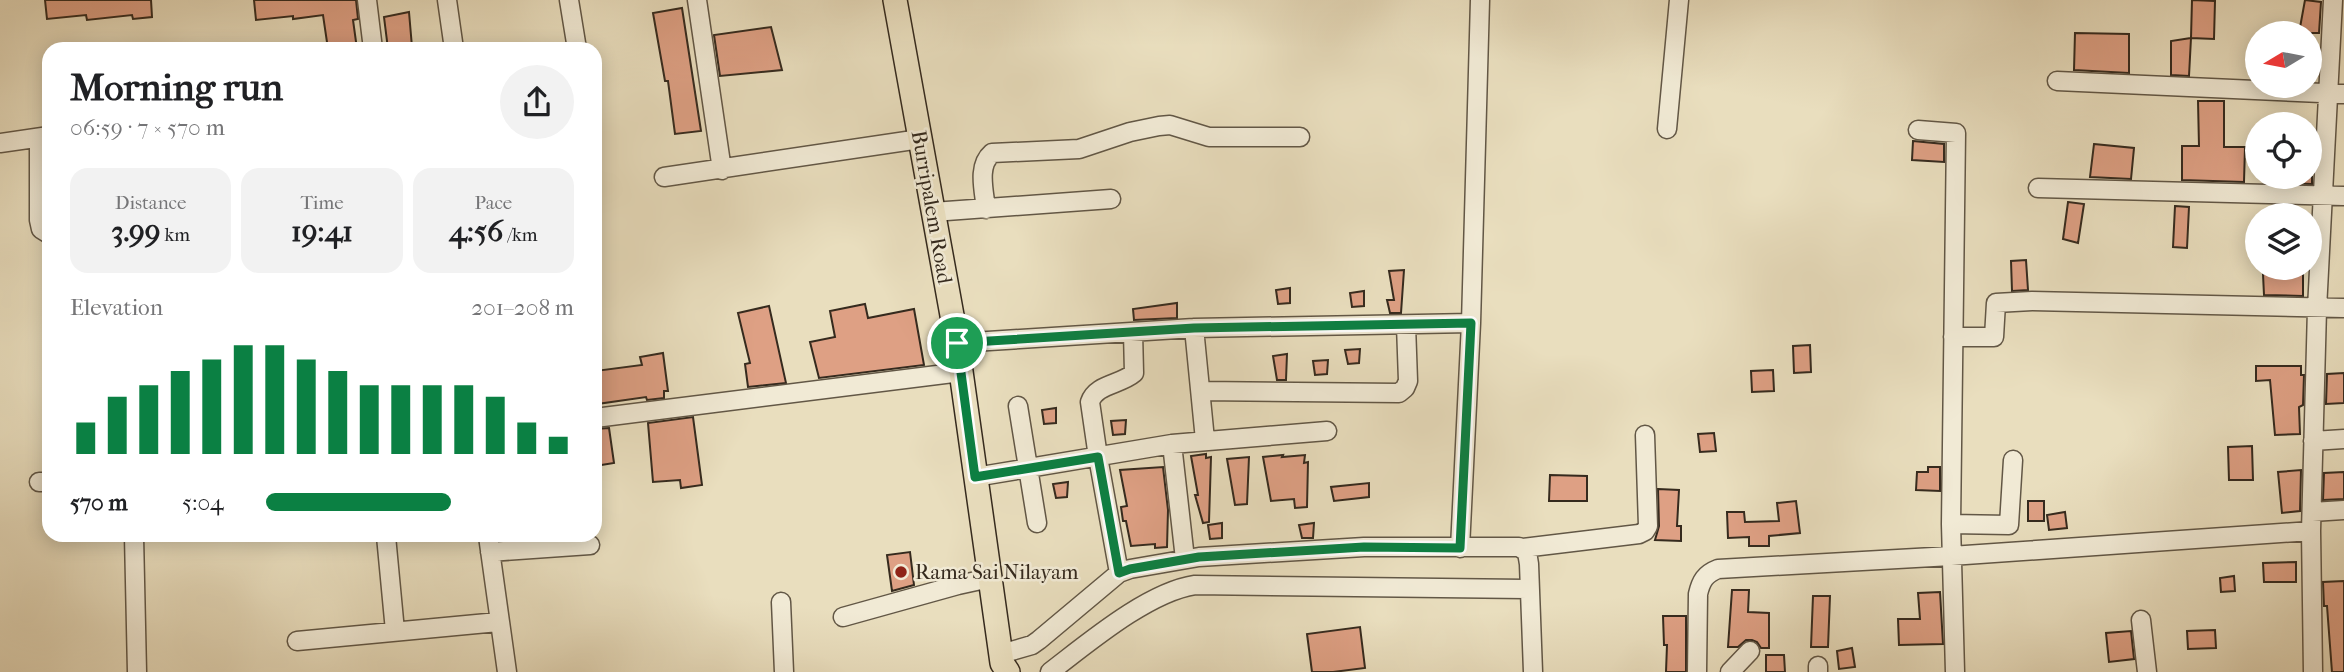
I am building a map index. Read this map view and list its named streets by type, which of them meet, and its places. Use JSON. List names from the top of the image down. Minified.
{"streets":{"main road":["Burripalem Road"]},"places":["Rama Sai Nilayam"],"north":"left","page":{"heading":["Morning run","06:59 · 7 × 570 m"],"stats":[["Distance","3.99 km"],["Time","19:41"],["Pace","4:56 /km"]],"chart":["Elevation","201–208 m"],"list":[{"name":"570 m","note":"5:04"}]}}
